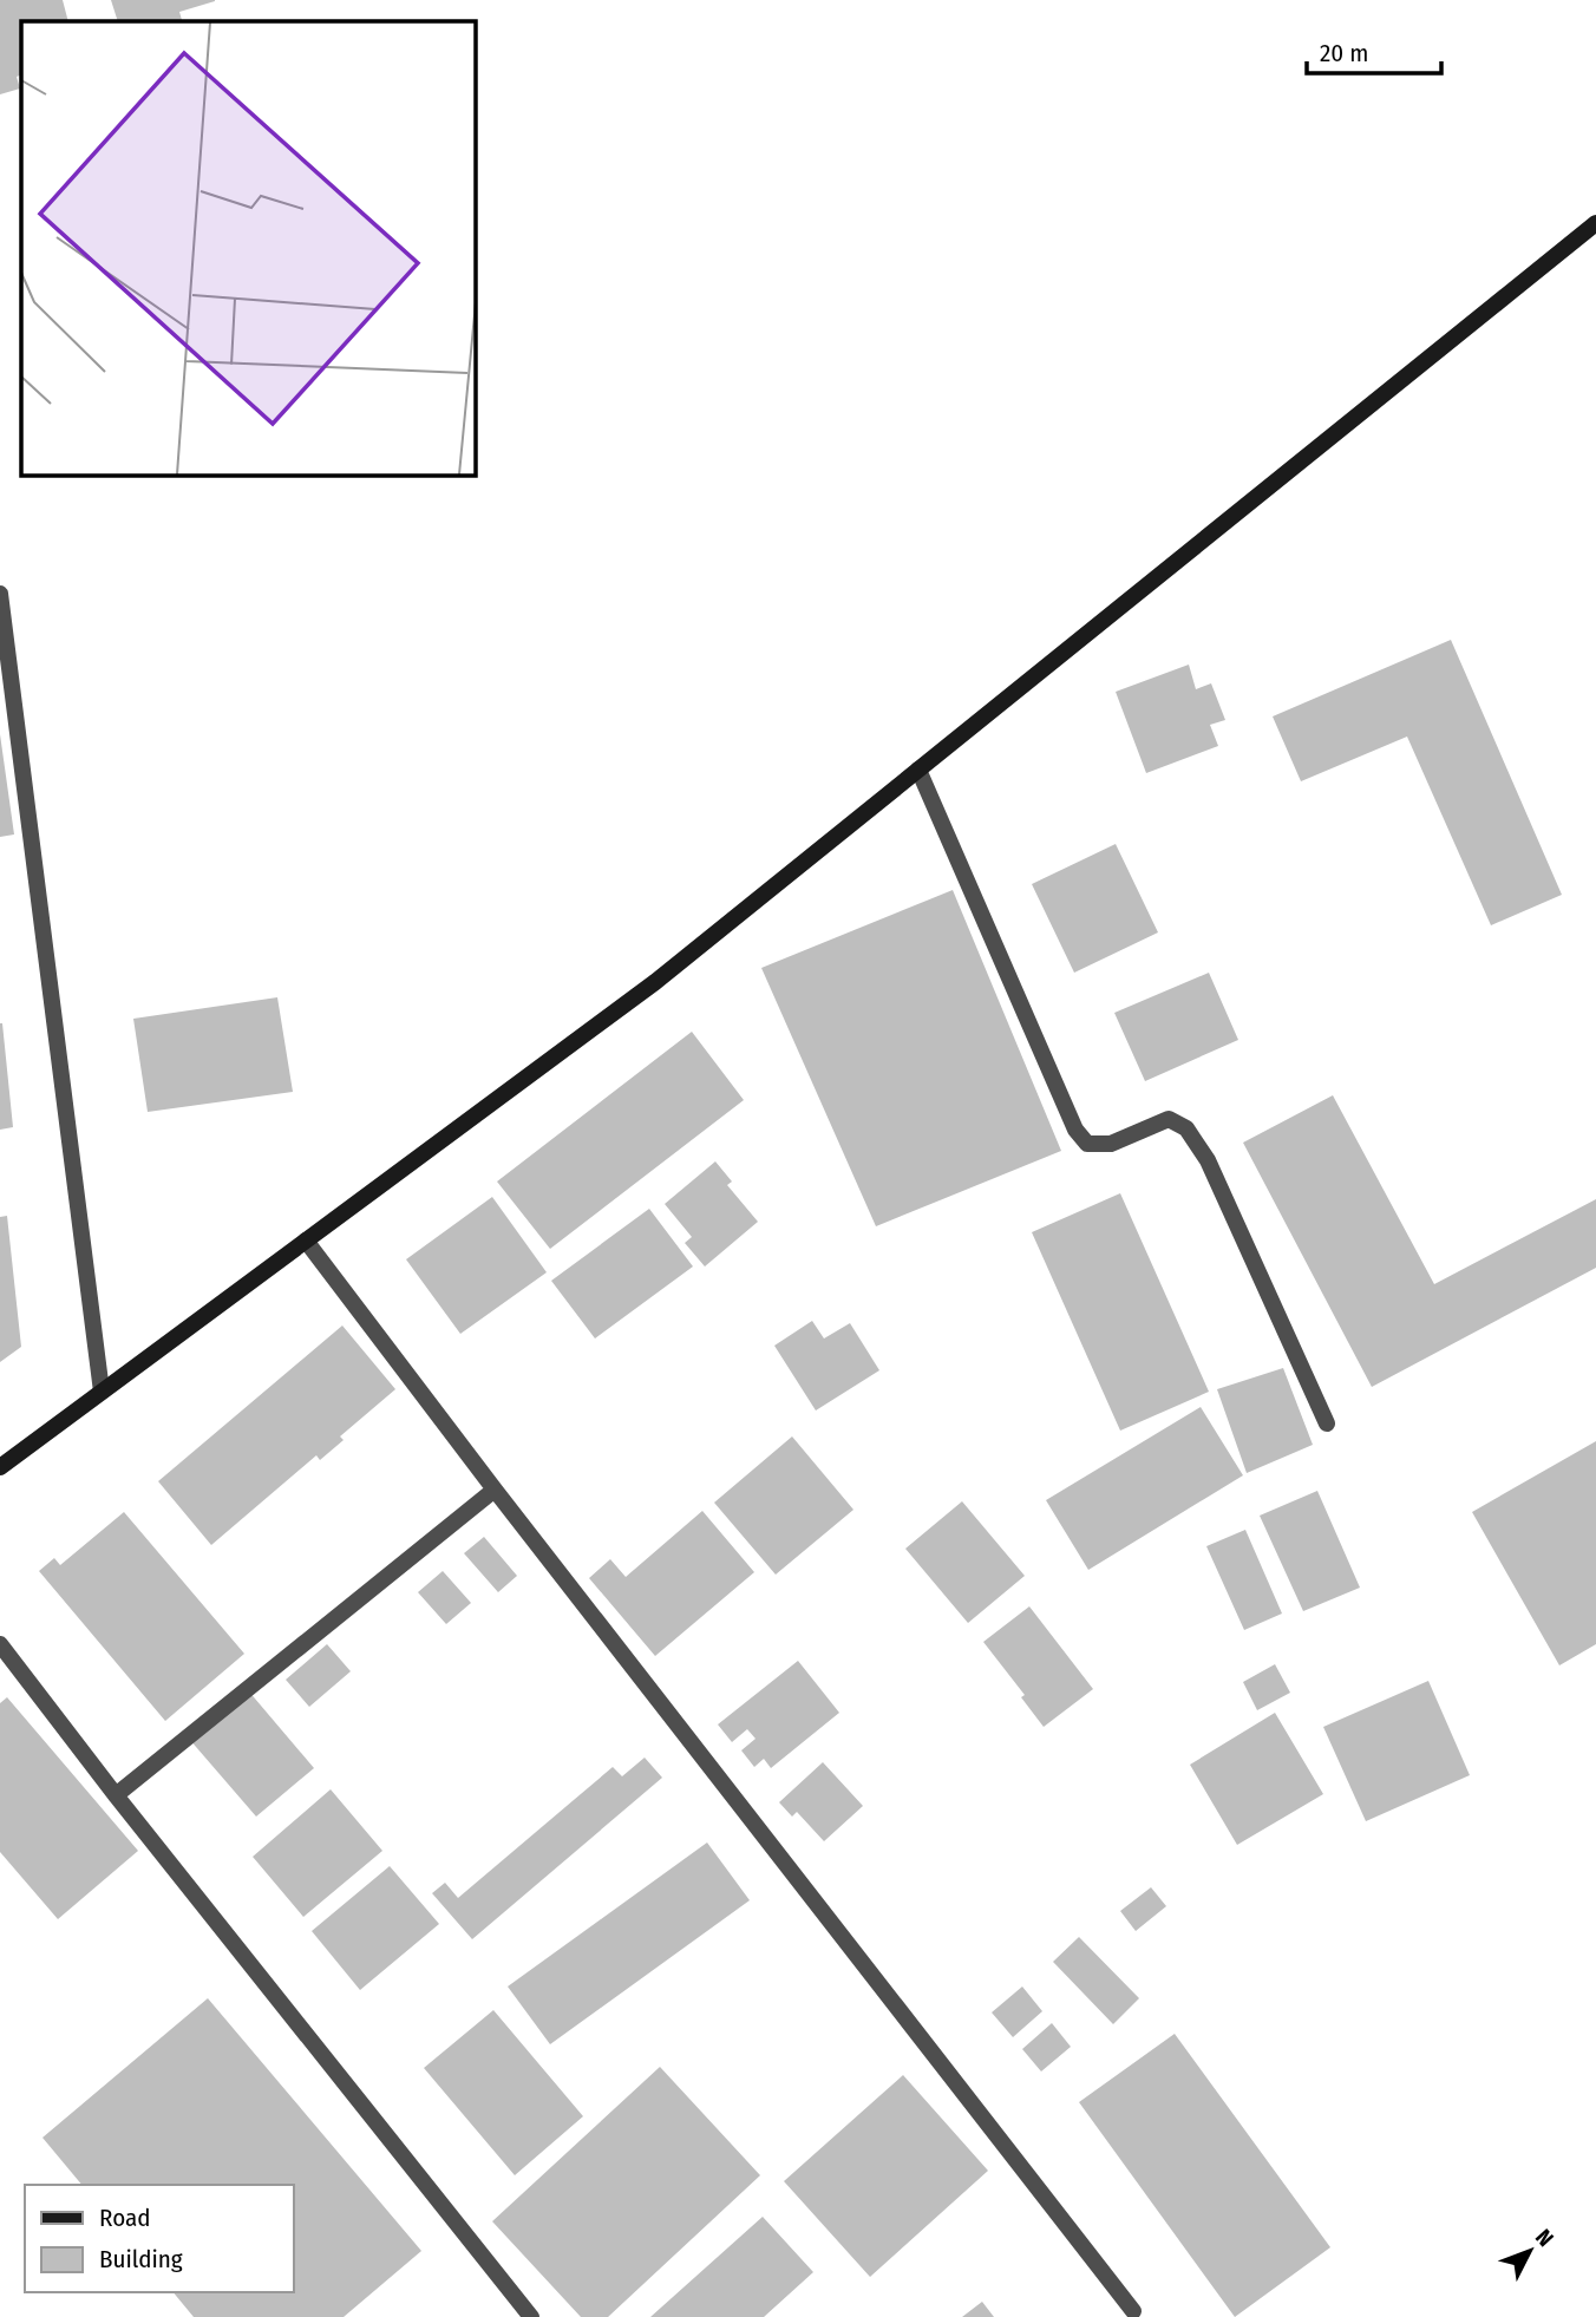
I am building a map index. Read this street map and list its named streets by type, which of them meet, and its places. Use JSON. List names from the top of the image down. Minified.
{"legend":["Road","Building"],"scale_bar":"20 m","north":"top right"}
